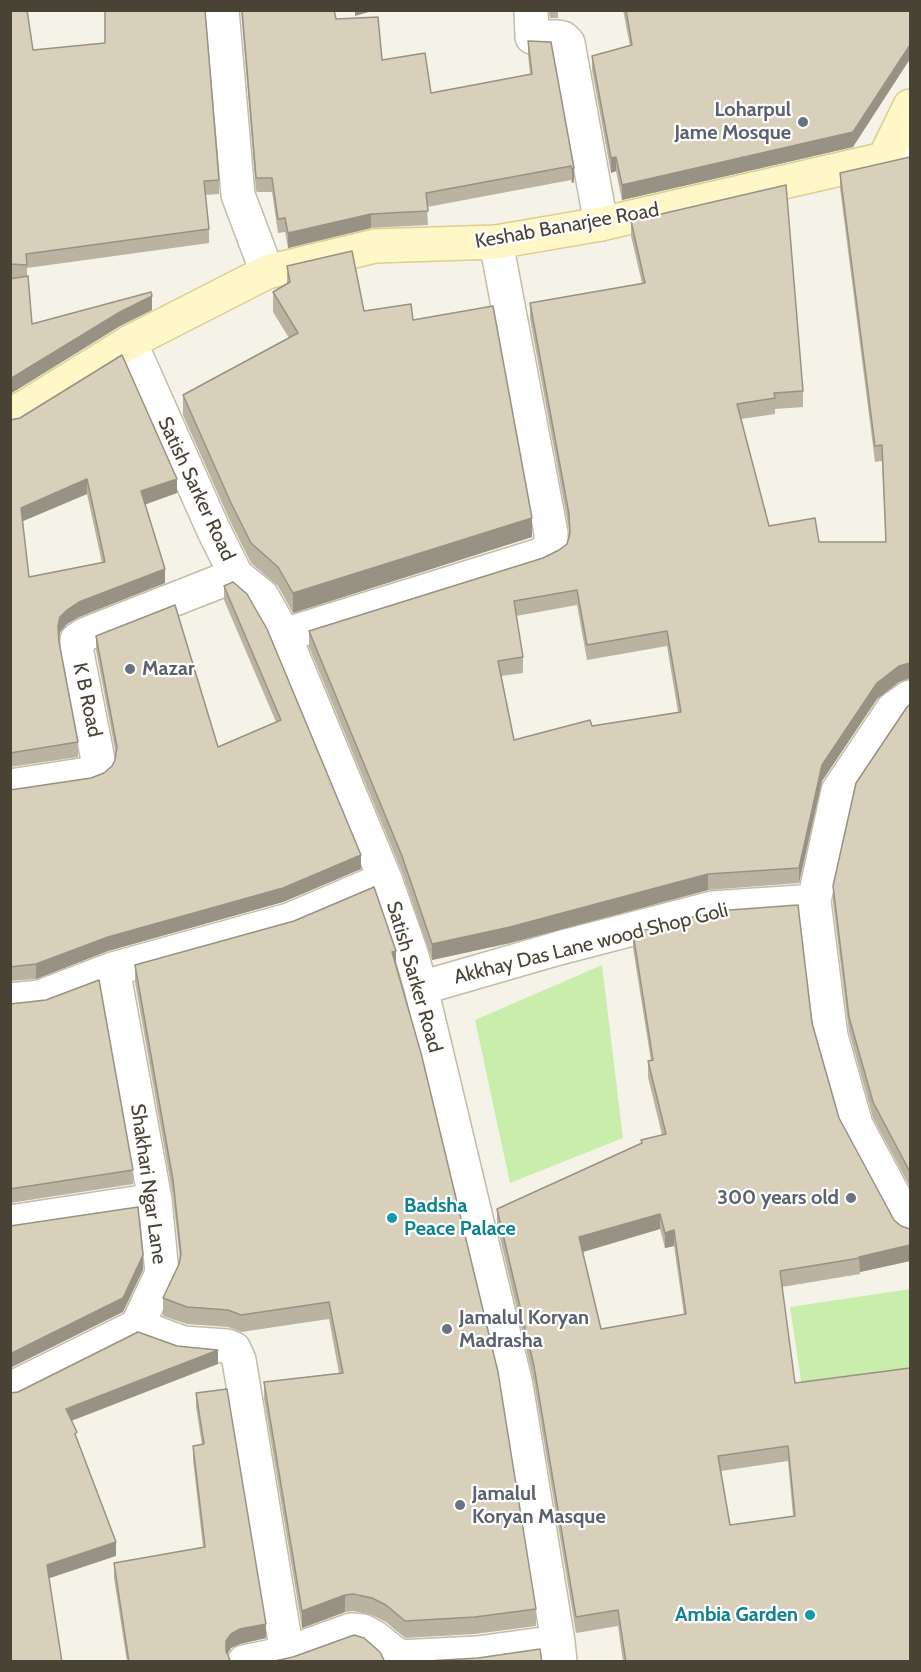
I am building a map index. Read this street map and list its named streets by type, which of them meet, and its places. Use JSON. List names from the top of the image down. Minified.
{"streets":{"main road":["Keshab Banarjee Road"],"street":["Satish Sarker Road","K B Road","Akkhay Das Lane wood Shop Goli","Shakhari Ngar Lane"]},"crossings":[["Keshab Banarjee Road","Satish Sarker Road"],["Satish Sarker Road","K B Road"],["Satish Sarker Road","Akkhay Das Lane wood Shop Goli"]],"places":["Loharpul Jame Mosque","Mazar","300 years old","Badsha Peace Palace","Jamalul Koryan Madrasha","Jamalul Koryan Masque","Ambia Garden"]}
